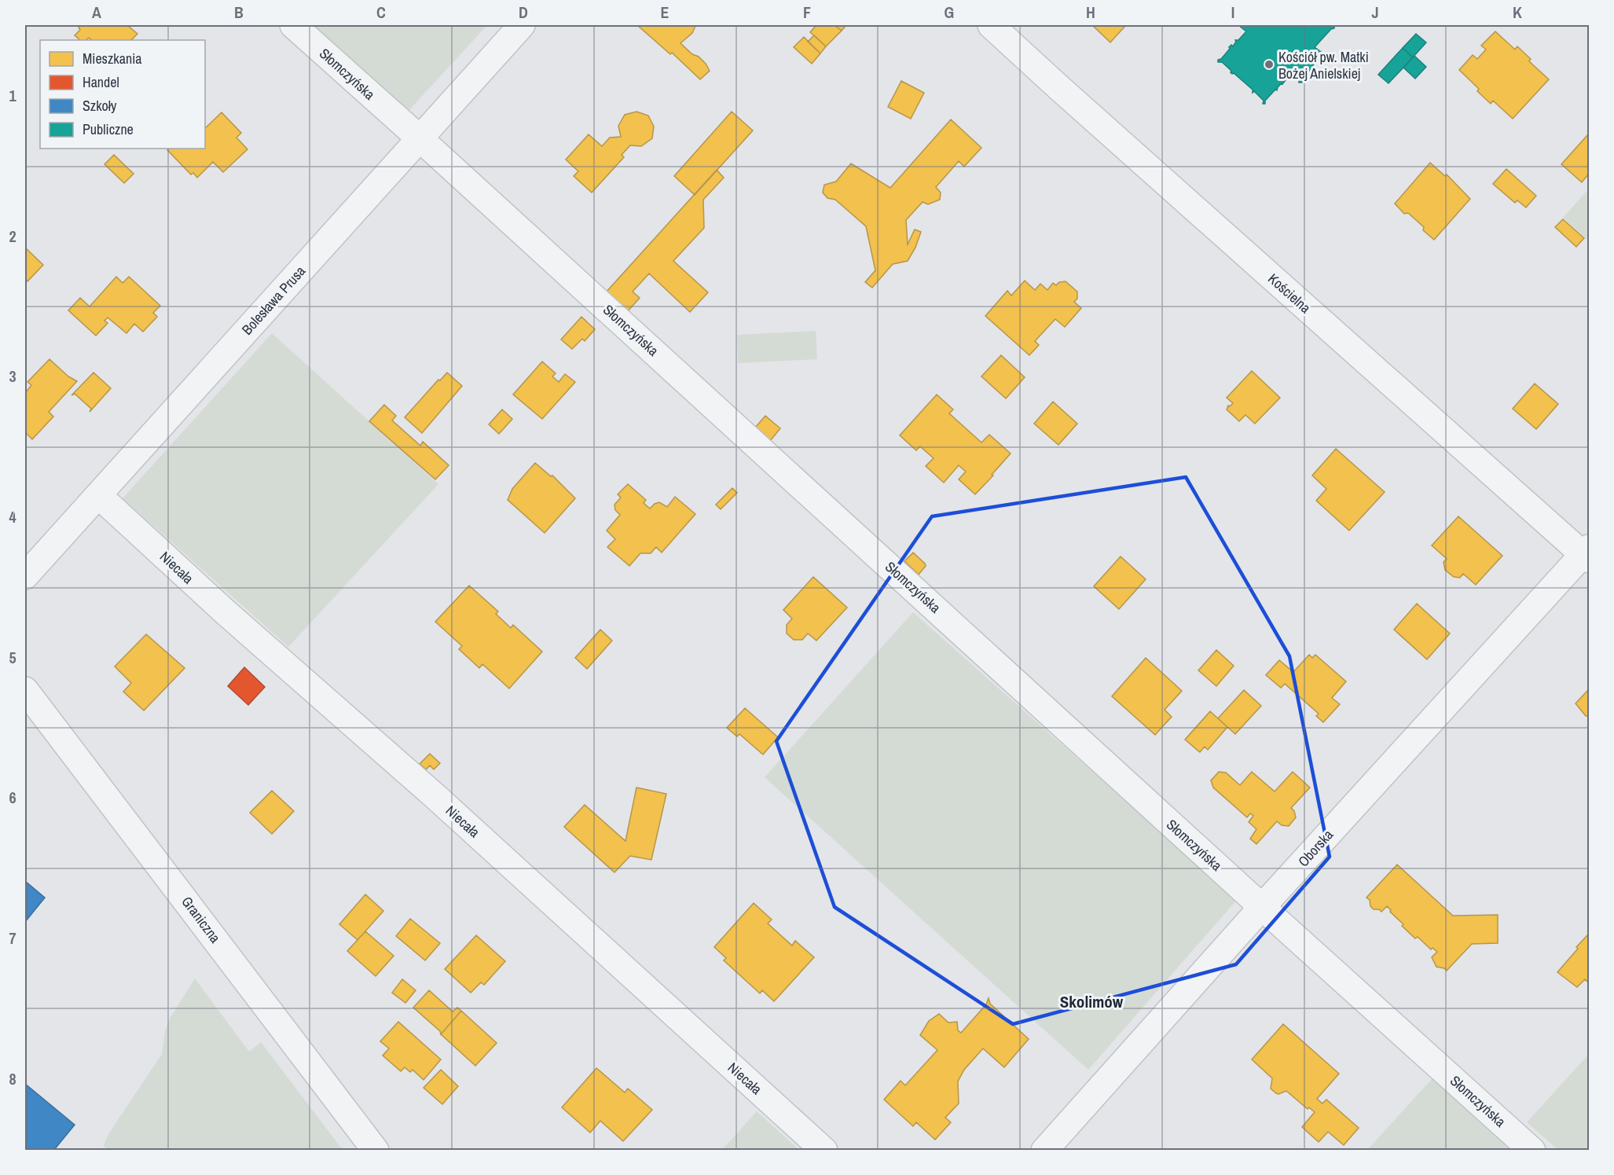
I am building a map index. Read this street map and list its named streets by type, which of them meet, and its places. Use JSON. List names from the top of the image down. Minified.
{"streets":{"street":["Słomczyńska","Kościelna","Bolesława Prusa","Niecała","Oborska","Graniczna"]},"crossings":[["Słomczyńska","Bolesława Prusa"],["Słomczyńska","Oborska"],["Kościelna","Oborska"],["Bolesława Prusa","Niecała"]],"districts":["Skolimów"],"places":["Kościół pw. Matki Bożej Anielskiej"],"legend":["Mieszkania","Handel","Szkoły","Publiczne"],"grid":{"columns":["A","B","C","D","E","F","G","H","I","J","K"],"rows":["1","2","3","4","5","6","7","8"]}}
